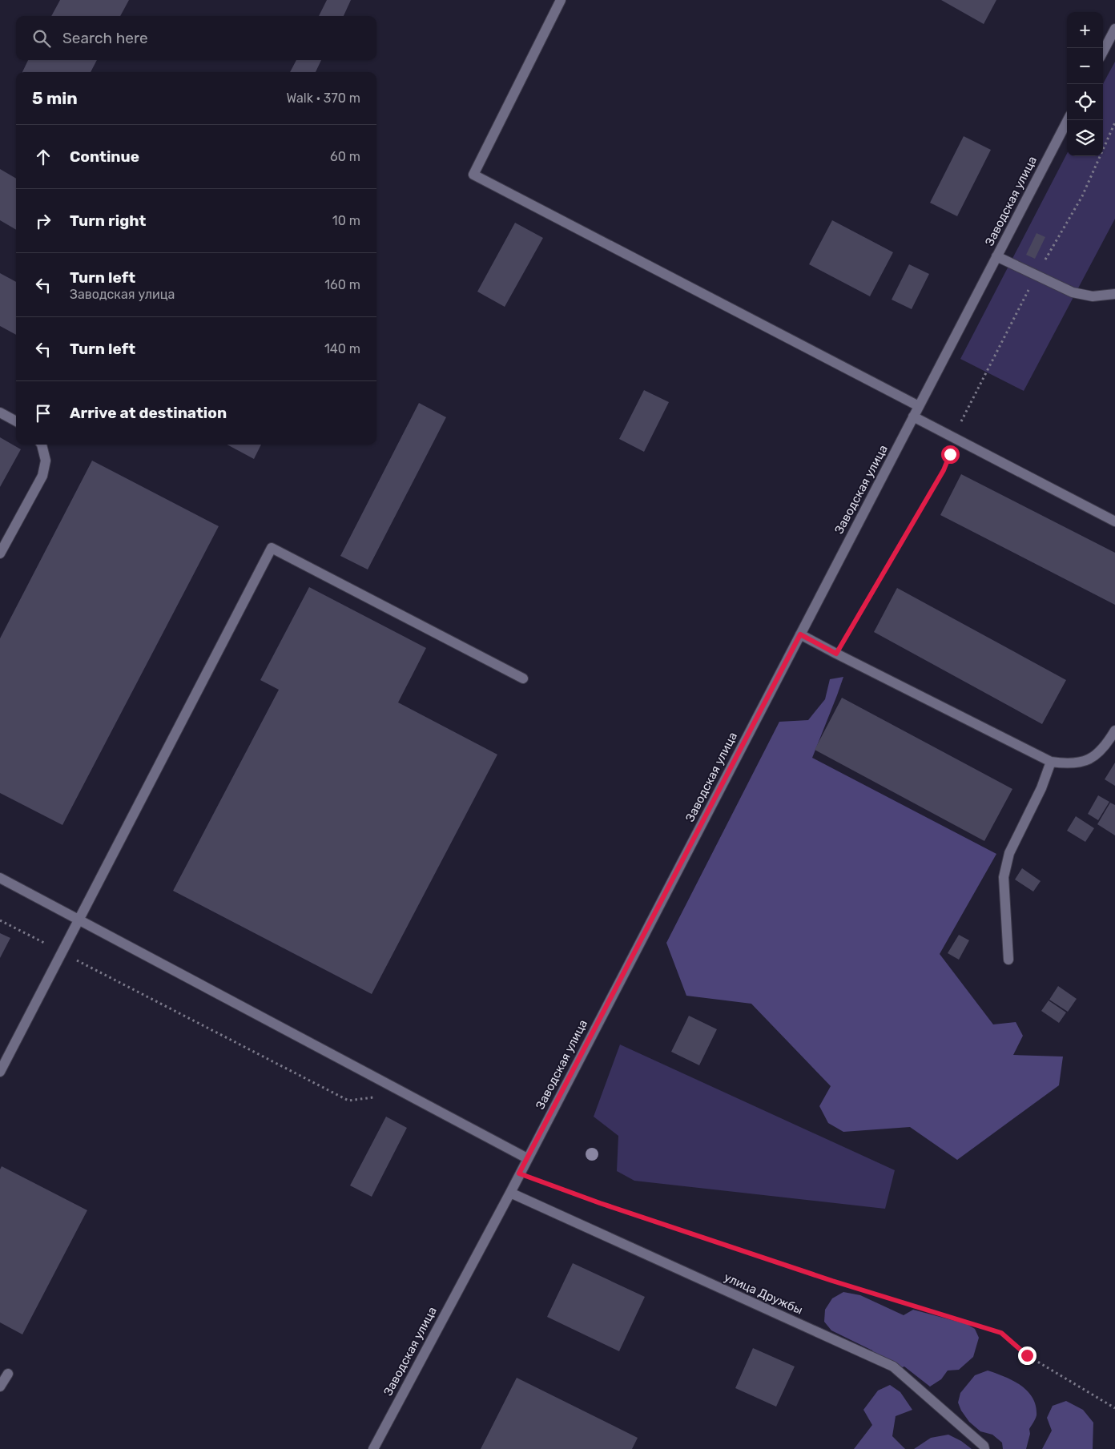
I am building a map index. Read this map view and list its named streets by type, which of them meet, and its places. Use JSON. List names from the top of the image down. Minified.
{"streets":{"street":["Заводская улица","улица Дружбы"]},"crossings":[["Заводская улица","улица Дружбы"]],"page":{"map_buttons":["+","−"],"search":"Search here","heading":["5 min","Walk · 370 m"],"list":[["Continue","60 m"],["Turn right","10 m"],["Turn left","Заводская улица","160 m"],["Turn left","140 m"],"Arrive at destination"]}}
